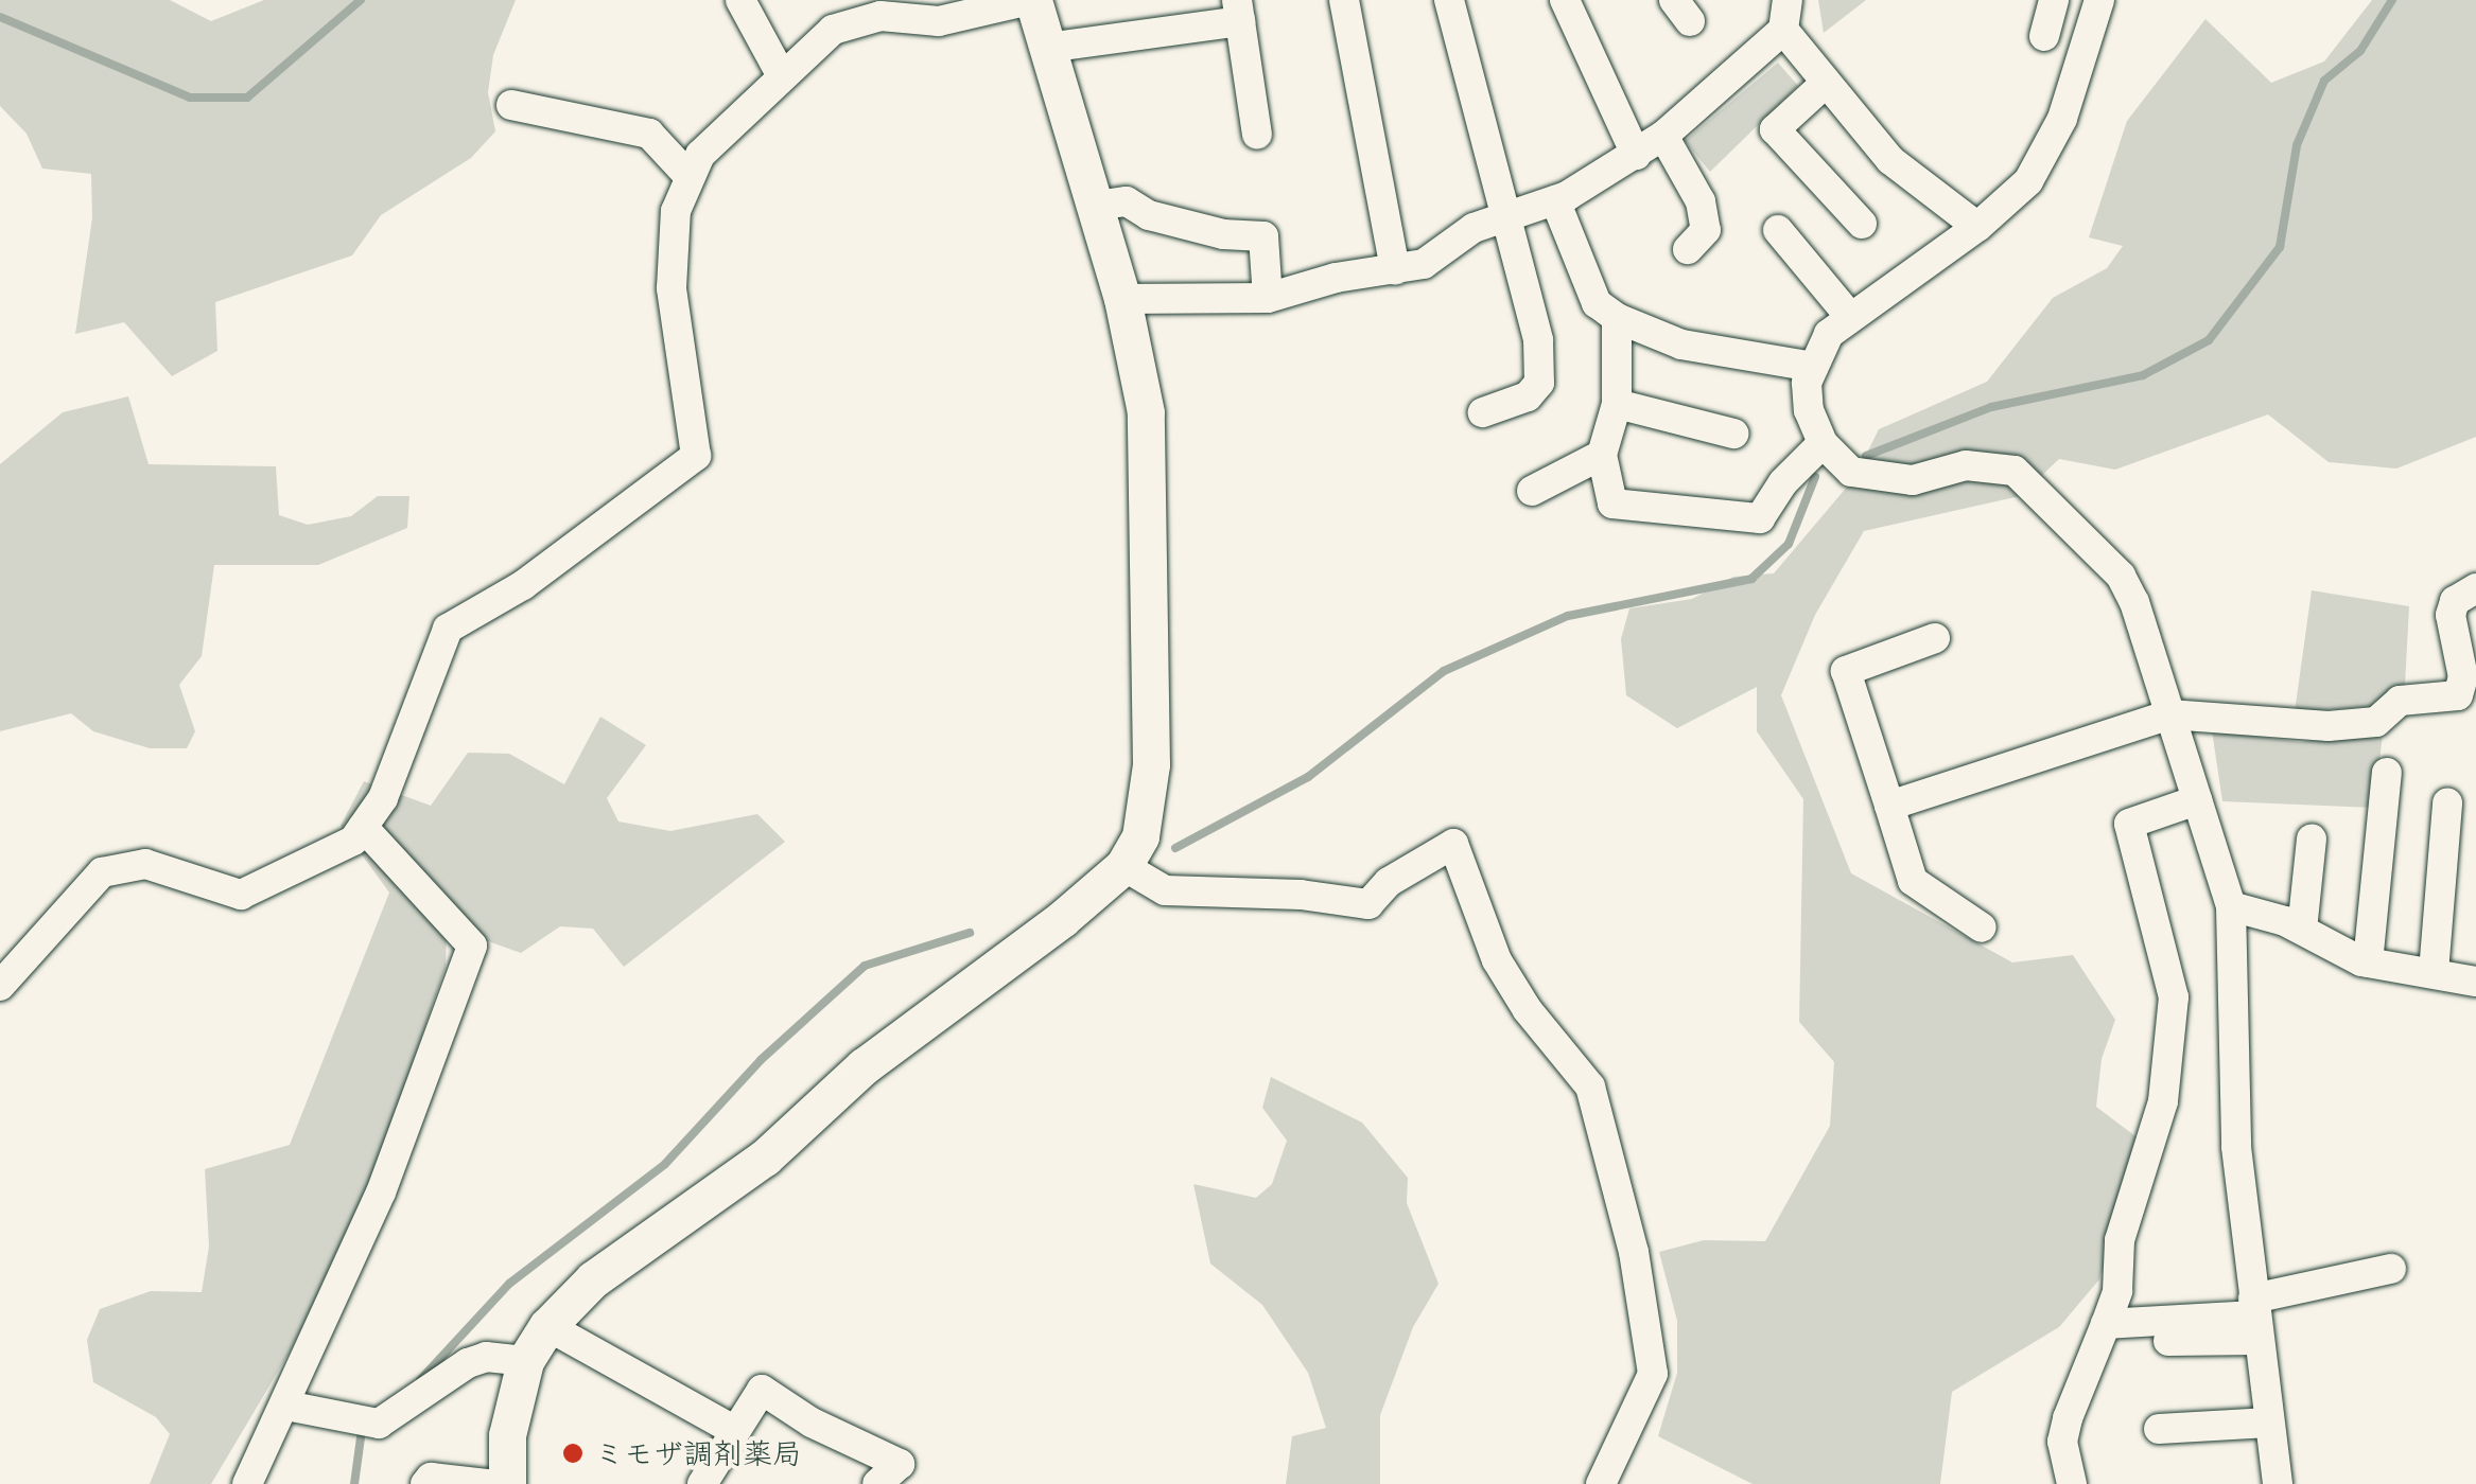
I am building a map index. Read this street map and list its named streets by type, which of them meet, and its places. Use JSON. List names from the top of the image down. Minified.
{"places":["ミモザ調剤薬局"]}
